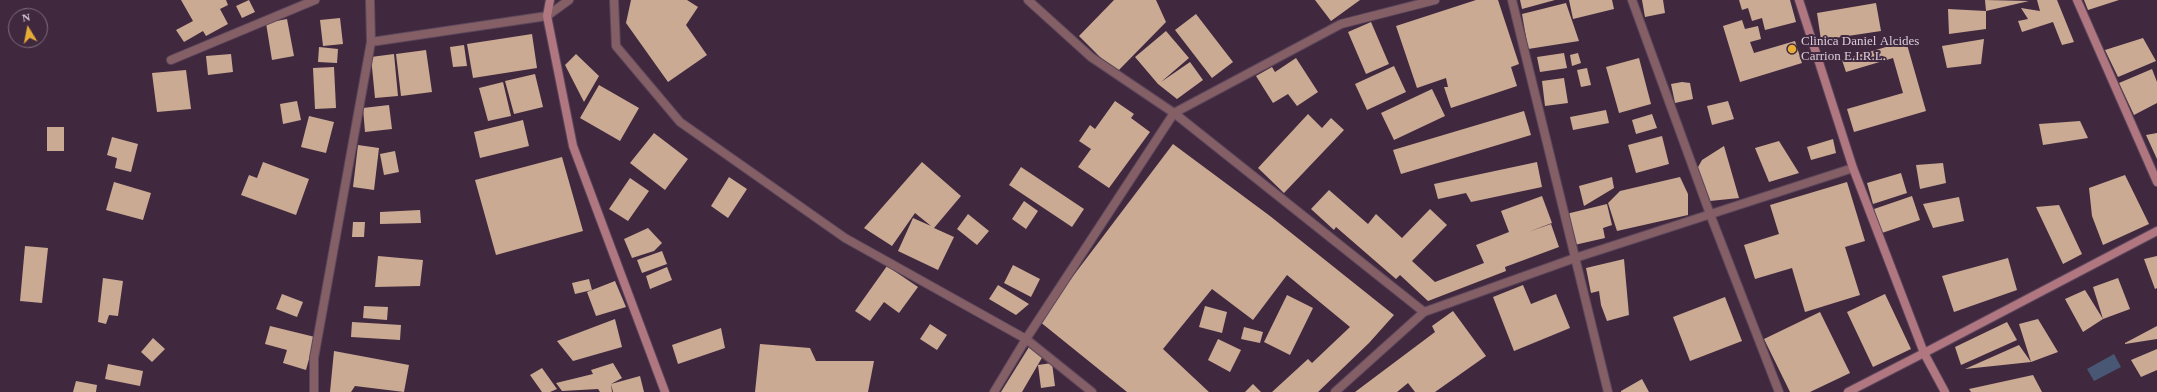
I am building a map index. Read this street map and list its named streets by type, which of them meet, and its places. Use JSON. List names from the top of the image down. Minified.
{"places":["Clinica Daniel Alcides Carrion E.I.R.L."],"north":"top"}
